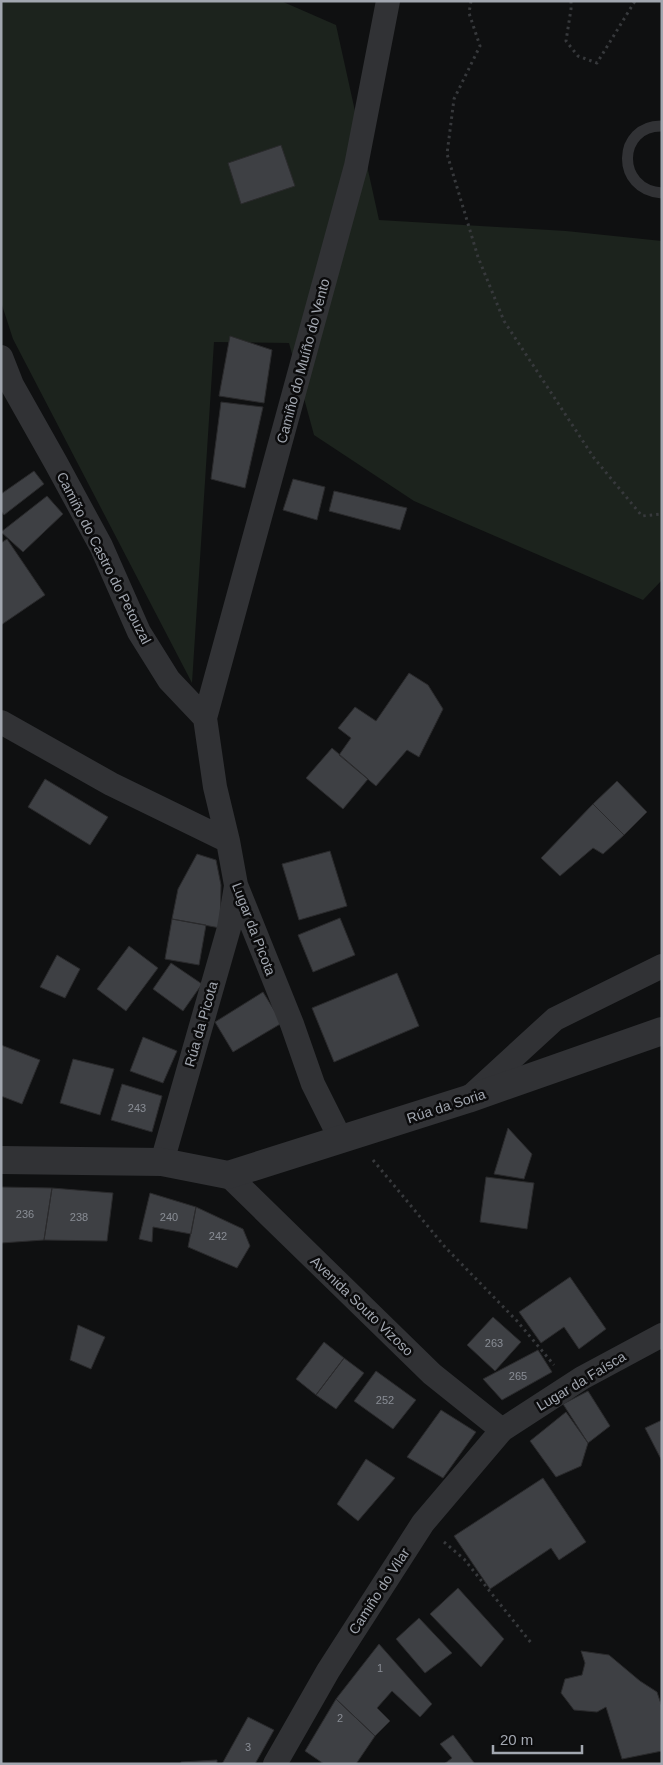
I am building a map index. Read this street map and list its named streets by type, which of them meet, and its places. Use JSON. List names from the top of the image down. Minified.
{"streets":{"street":["Camiño do Muíño do Vento","Camiño do Castro do Petouzal","Lugar da Picota","Rúa da Picota","Rúa da Soria","Avenida Souto Vizoso","Lugar da Faísca","Camiño do Vilar"]},"crossings":[["Camiño do Muíño do Vento","Camiño do Castro do Petouzal"],["Lugar da Picota","Rúa da Picota"],["Lugar da Picota","Rúa da Soria"],["Rúa da Soria","Avenida Souto Vizoso"],["Avenida Souto Vizoso","Lugar da Faísca"],["Avenida Souto Vizoso","Camiño do Vilar"],["Lugar da Faísca","Camiño do Vilar"]],"house_numbers":["243","236","238","240","242","263","265","252","1","2","3"],"scale_bar":"20 m"}
